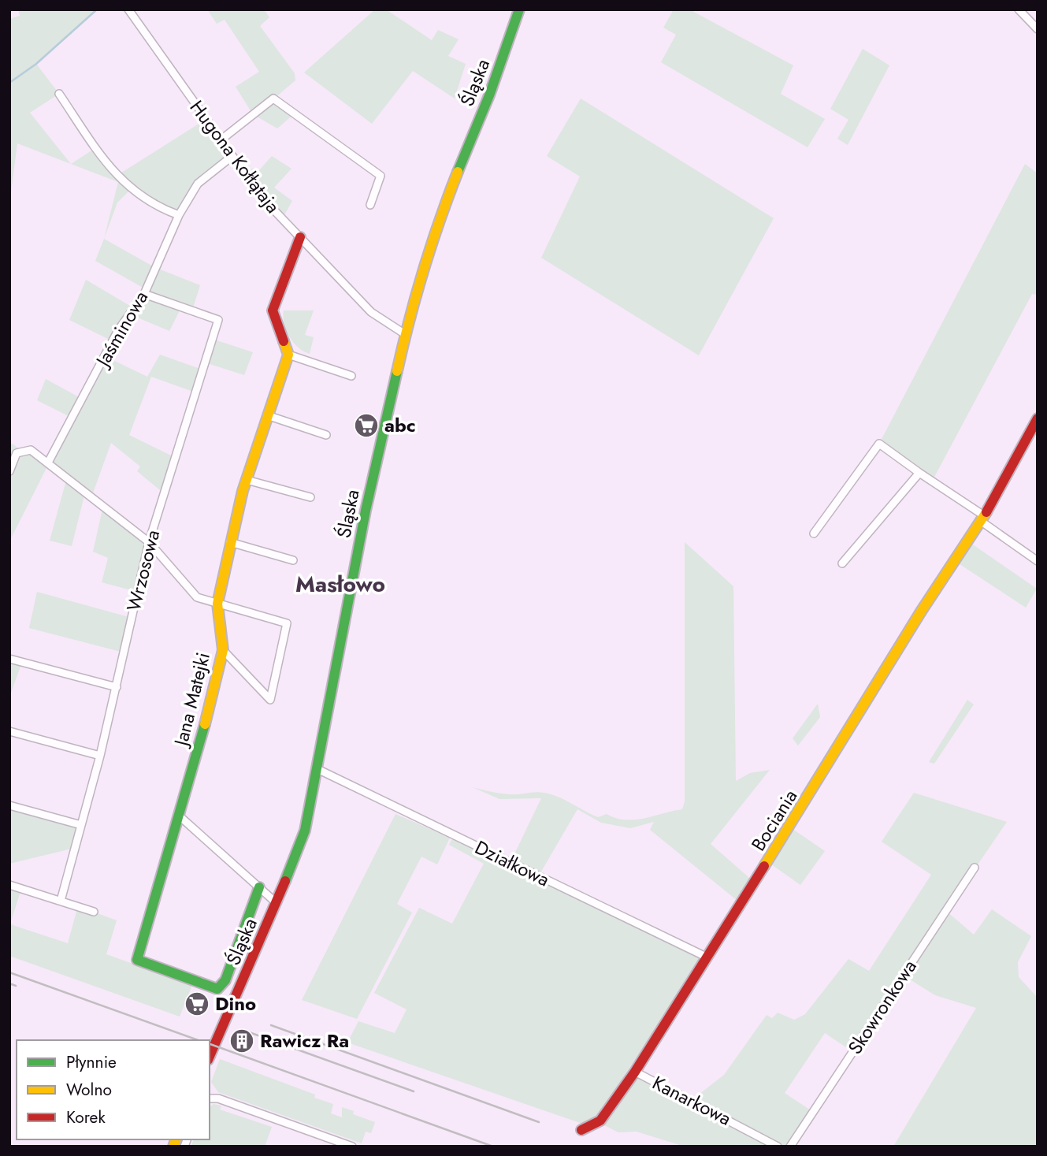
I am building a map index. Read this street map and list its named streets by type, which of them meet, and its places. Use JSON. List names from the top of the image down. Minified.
{"streets":{"street":["Śląska","Hugona Kołłątaja","Jaśminowa","Wrzosowa","Jana Matejki","Bociania","Działkowa","Skowronkowa","Kanarkowa"]},"crossings":[["Śląska","Hugona Kołłątaja"],["Śląska","Jana Matejki"],["Śląska","Działkowa"],["Hugona Kołłątaja","Jaśminowa"],["Jaśminowa","Wrzosowa"],["Bociania","Działkowa"],["Bociania","Kanarkowa"]],"districts":["Masłowo"],"places":{"supermarket":["abc","Dino"],"building":["Rawicz Ra"]},"legend":["Płynnie","Wolno","Korek"]}
